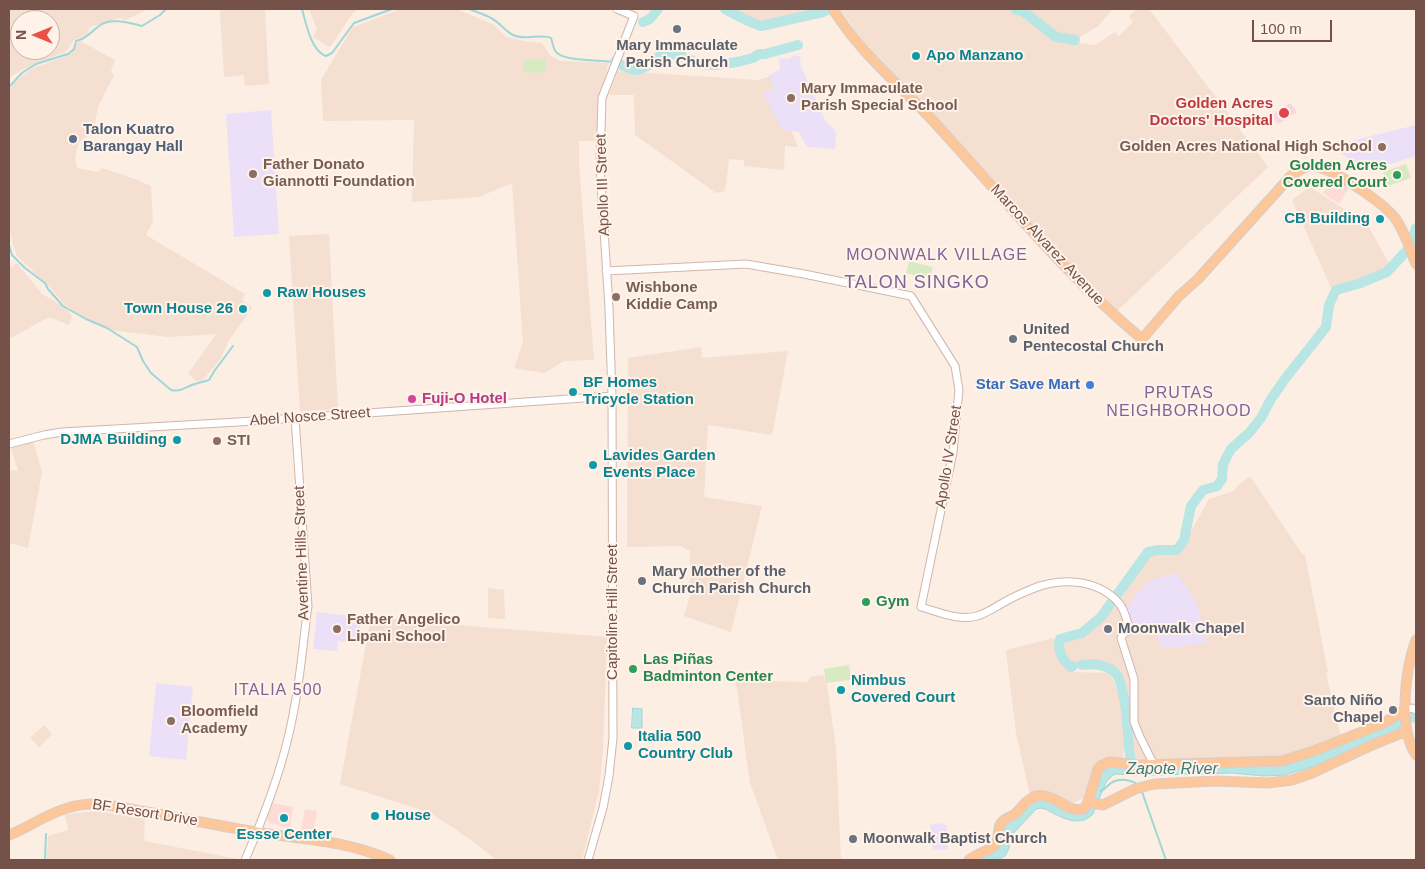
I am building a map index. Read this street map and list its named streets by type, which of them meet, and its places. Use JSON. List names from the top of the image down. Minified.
{"streets":{"main road":["Marcos Alvarez Avenue","BF Resort Drive"],"street":["Apollo III Street","Abel Nosce Street","Apollo IV Street","Aventine Hills Street","Capitoline Hill Street"]},"crossings":[["Apollo III Street","Apollo IV Street"],["Apollo III Street","Capitoline Hill Street"],["Abel Nosce Street","Aventine Hills Street"],["Abel Nosce Street","Capitoline Hill Street"],["Aventine Hills Street","BF Resort Drive"]],"districts":["MOONWALK VILLAGE","TALON SINGKO","PRUTAS NEIGHBORHOOD","ITALIA 500"],"water":["Zapote River"],"places":["Mary Immaculate Parish Church","Apo Manzano","Mary Immaculate Parish Special School","Golden Acres Doctors' Hospital","Talon Kuatro Barangay Hall","Golden Acres National High School","Father Donato Giannotti Foundation","Golden Acres Covered Court","CB Building","Raw Houses","Wishbone Kiddie Camp","Town House 26","United Pentecostal Church","Star Save Mart","BF Homes Tricycle Station","Fuji-O Hotel","DJMA Building","STI","Lavides Garden Events Place","Mary Mother of the Church Parish Church","Gym","Father Angelico Lipani School","Moonwalk Chapel","Las Piñas Badminton Center","Nimbus Covered Court","Santo Niño Chapel","Bloomfield Academy","Italia 500 Country Club","House","Essse Center","Moonwalk Baptist Church"],"scale_bar":"100 m","north":"left"}
